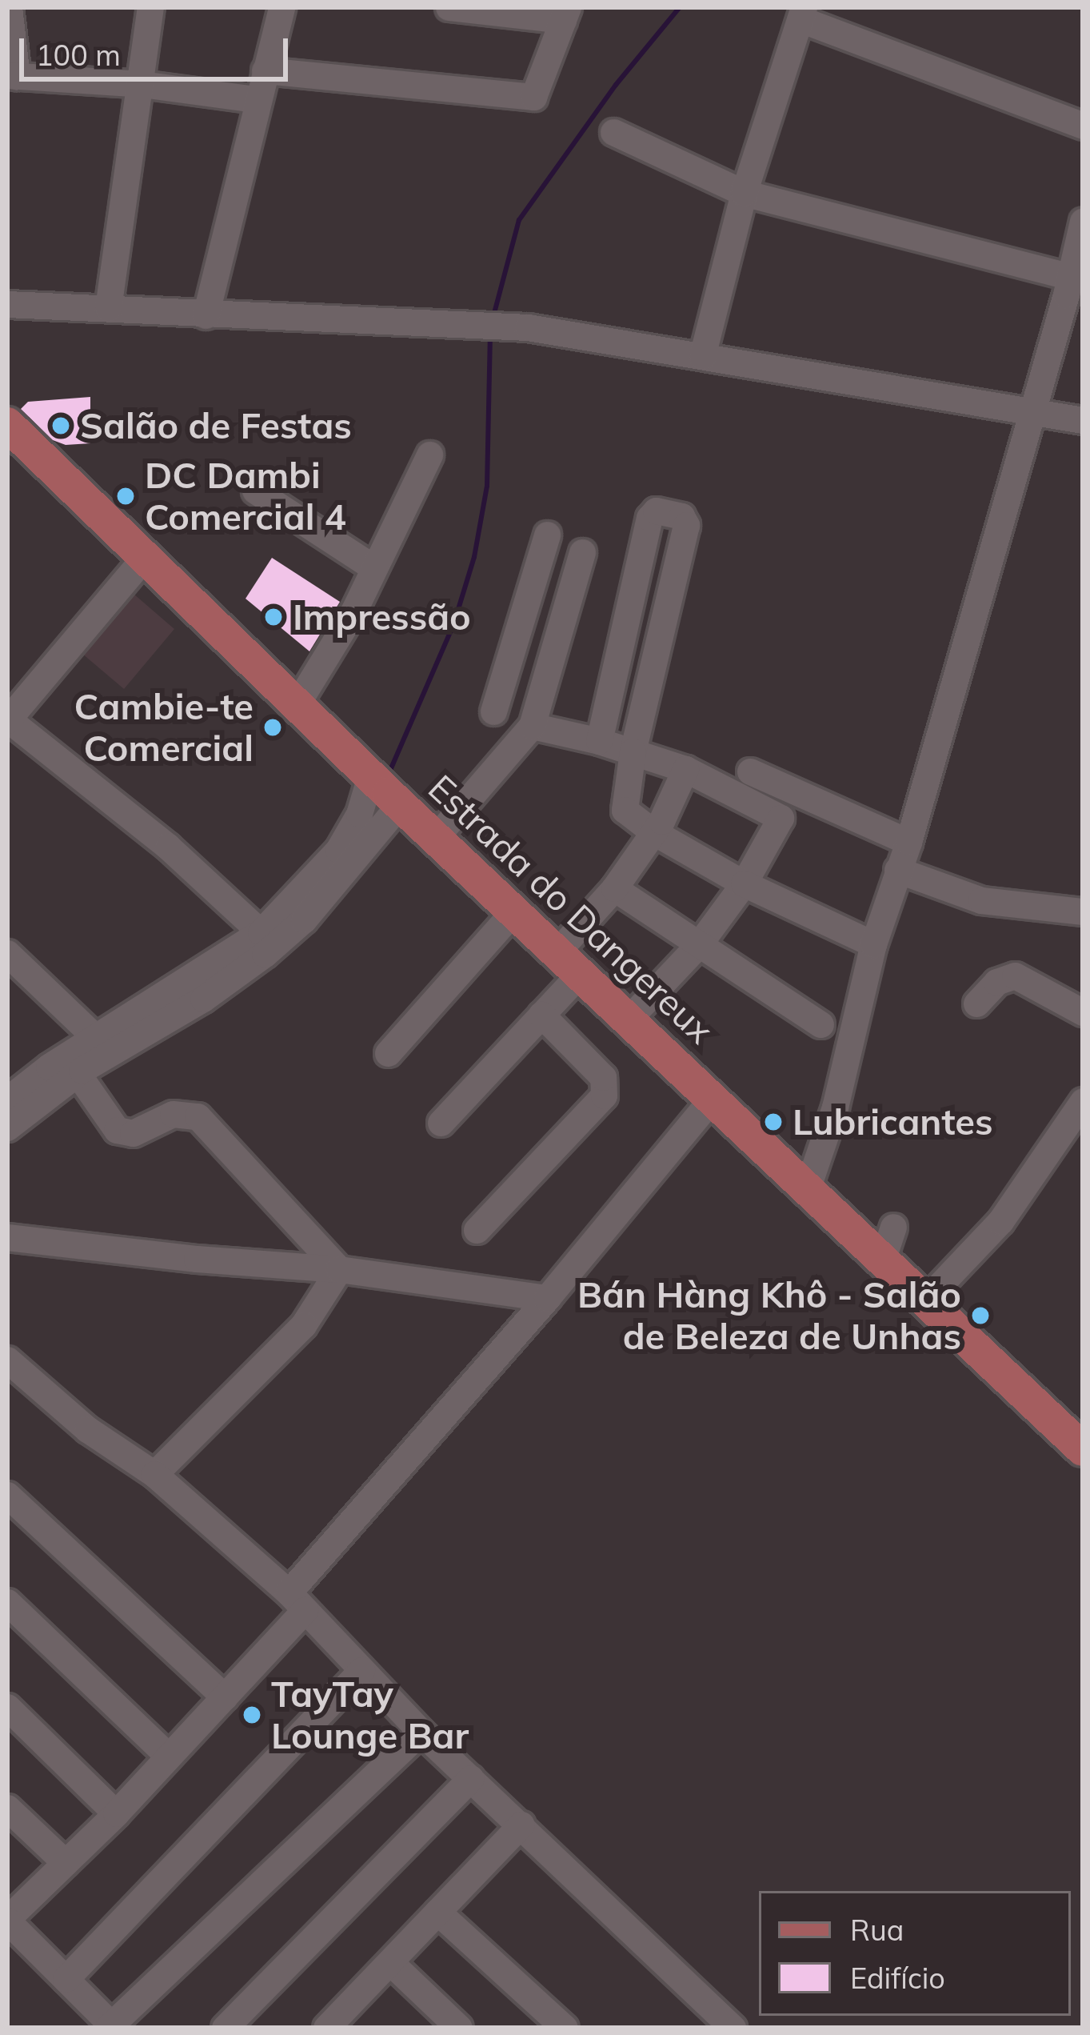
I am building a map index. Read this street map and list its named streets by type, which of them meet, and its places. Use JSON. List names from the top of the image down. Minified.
{"streets":{"main road":["Estrada do Dangereux"]},"places":["Salão de Festas","DC Dambi Comercial 4","Impressão","Cambie-te Comercial","Lubricantes","Bán Hàng Khô - Salão de Beleza de Unhas","TayTay Lounge Bar"],"legend":["Rua","Edifício"],"scale_bar":"100 m"}
